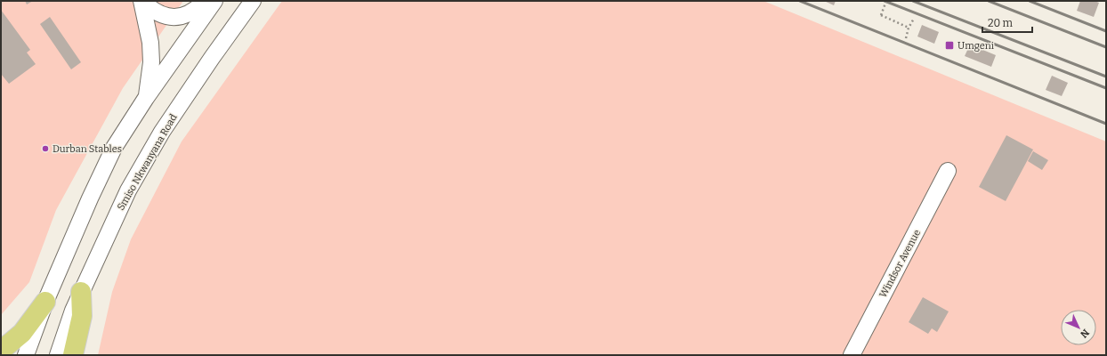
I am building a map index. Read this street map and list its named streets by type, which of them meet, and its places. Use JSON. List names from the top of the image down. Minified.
{"streets":{"street":["Smiso Nkwanyana Road","Windsor Avenue"]},"places":{"transit":["Umgeni"],"other":["Durban Stables"]},"scale_bar":"20 m","north":"bottom right"}
